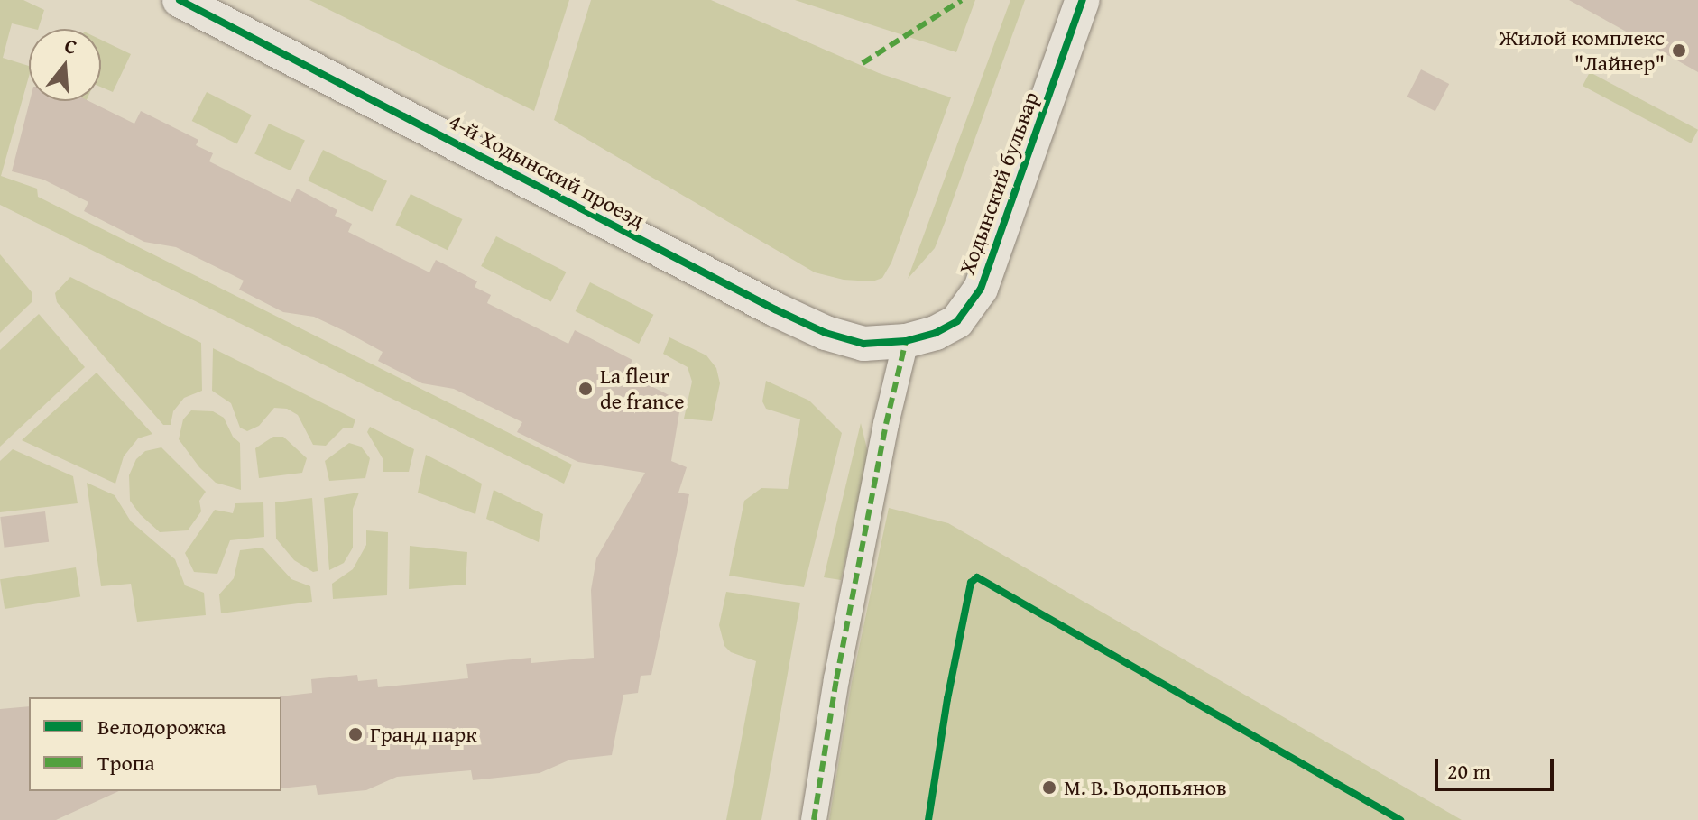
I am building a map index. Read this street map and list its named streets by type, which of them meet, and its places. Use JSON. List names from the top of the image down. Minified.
{"streets":{"street":["4-й Ходынский проезд","Ходынский бульвар"]},"crossings":[["4-й Ходынский проезд","Ходынский бульвар"]],"places":["Жилой комплекс \"Лайнер\"","La fleur de france","Гранд парк","М. В. Водопьянов"],"legend":["Велодорожка","Тропа"],"scale_bar":"20 m","north":"top"}
